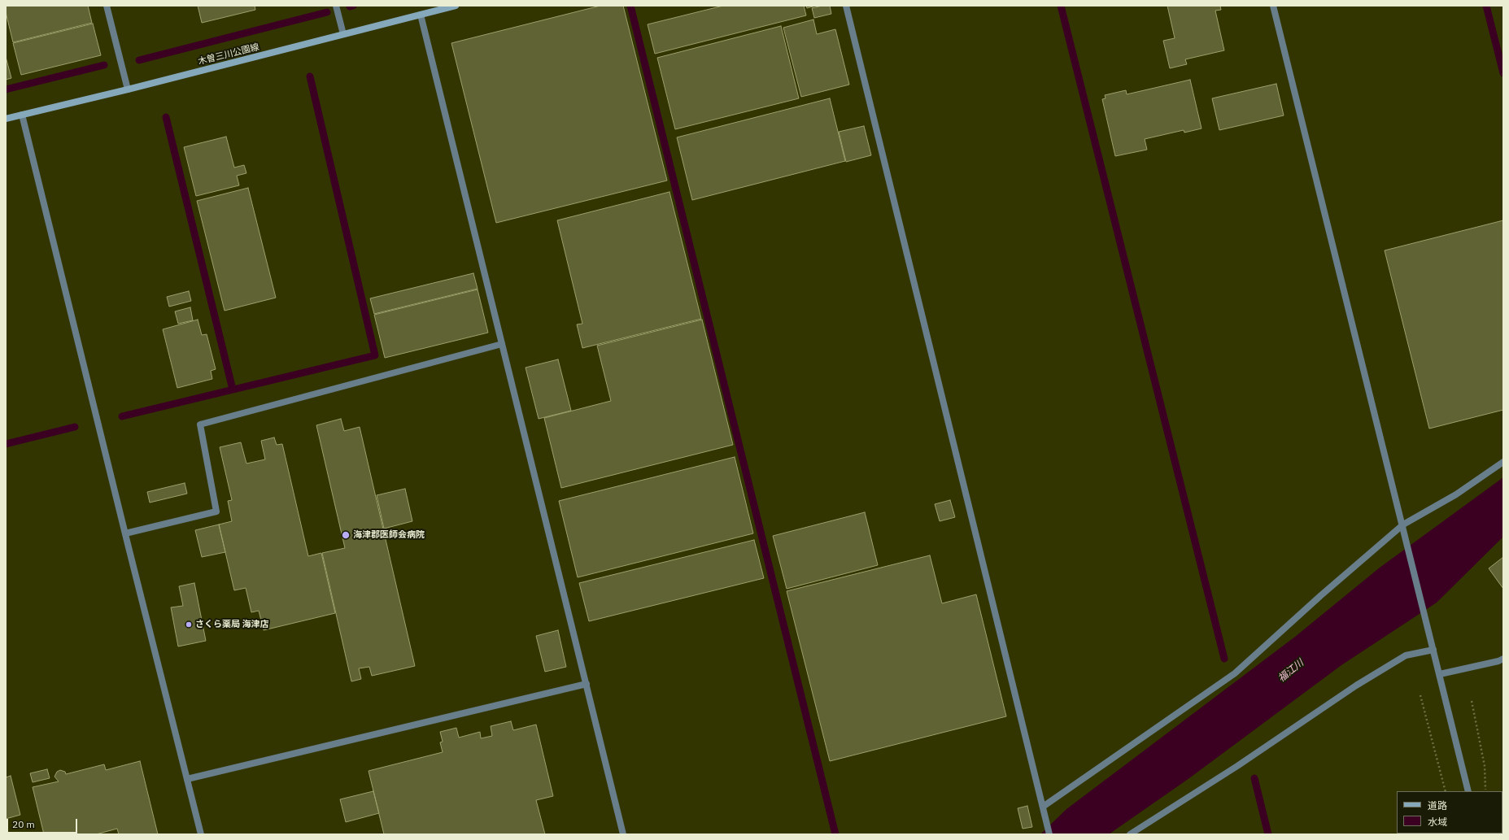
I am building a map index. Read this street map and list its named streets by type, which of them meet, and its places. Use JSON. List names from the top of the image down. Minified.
{"streets":{"main road":["木曽三川公園線"]},"water":["福江川"],"places":["海津郡医師会病院","さくら薬局 海津店"],"legend":["道路","水域"],"scale_bar":"20 m"}
